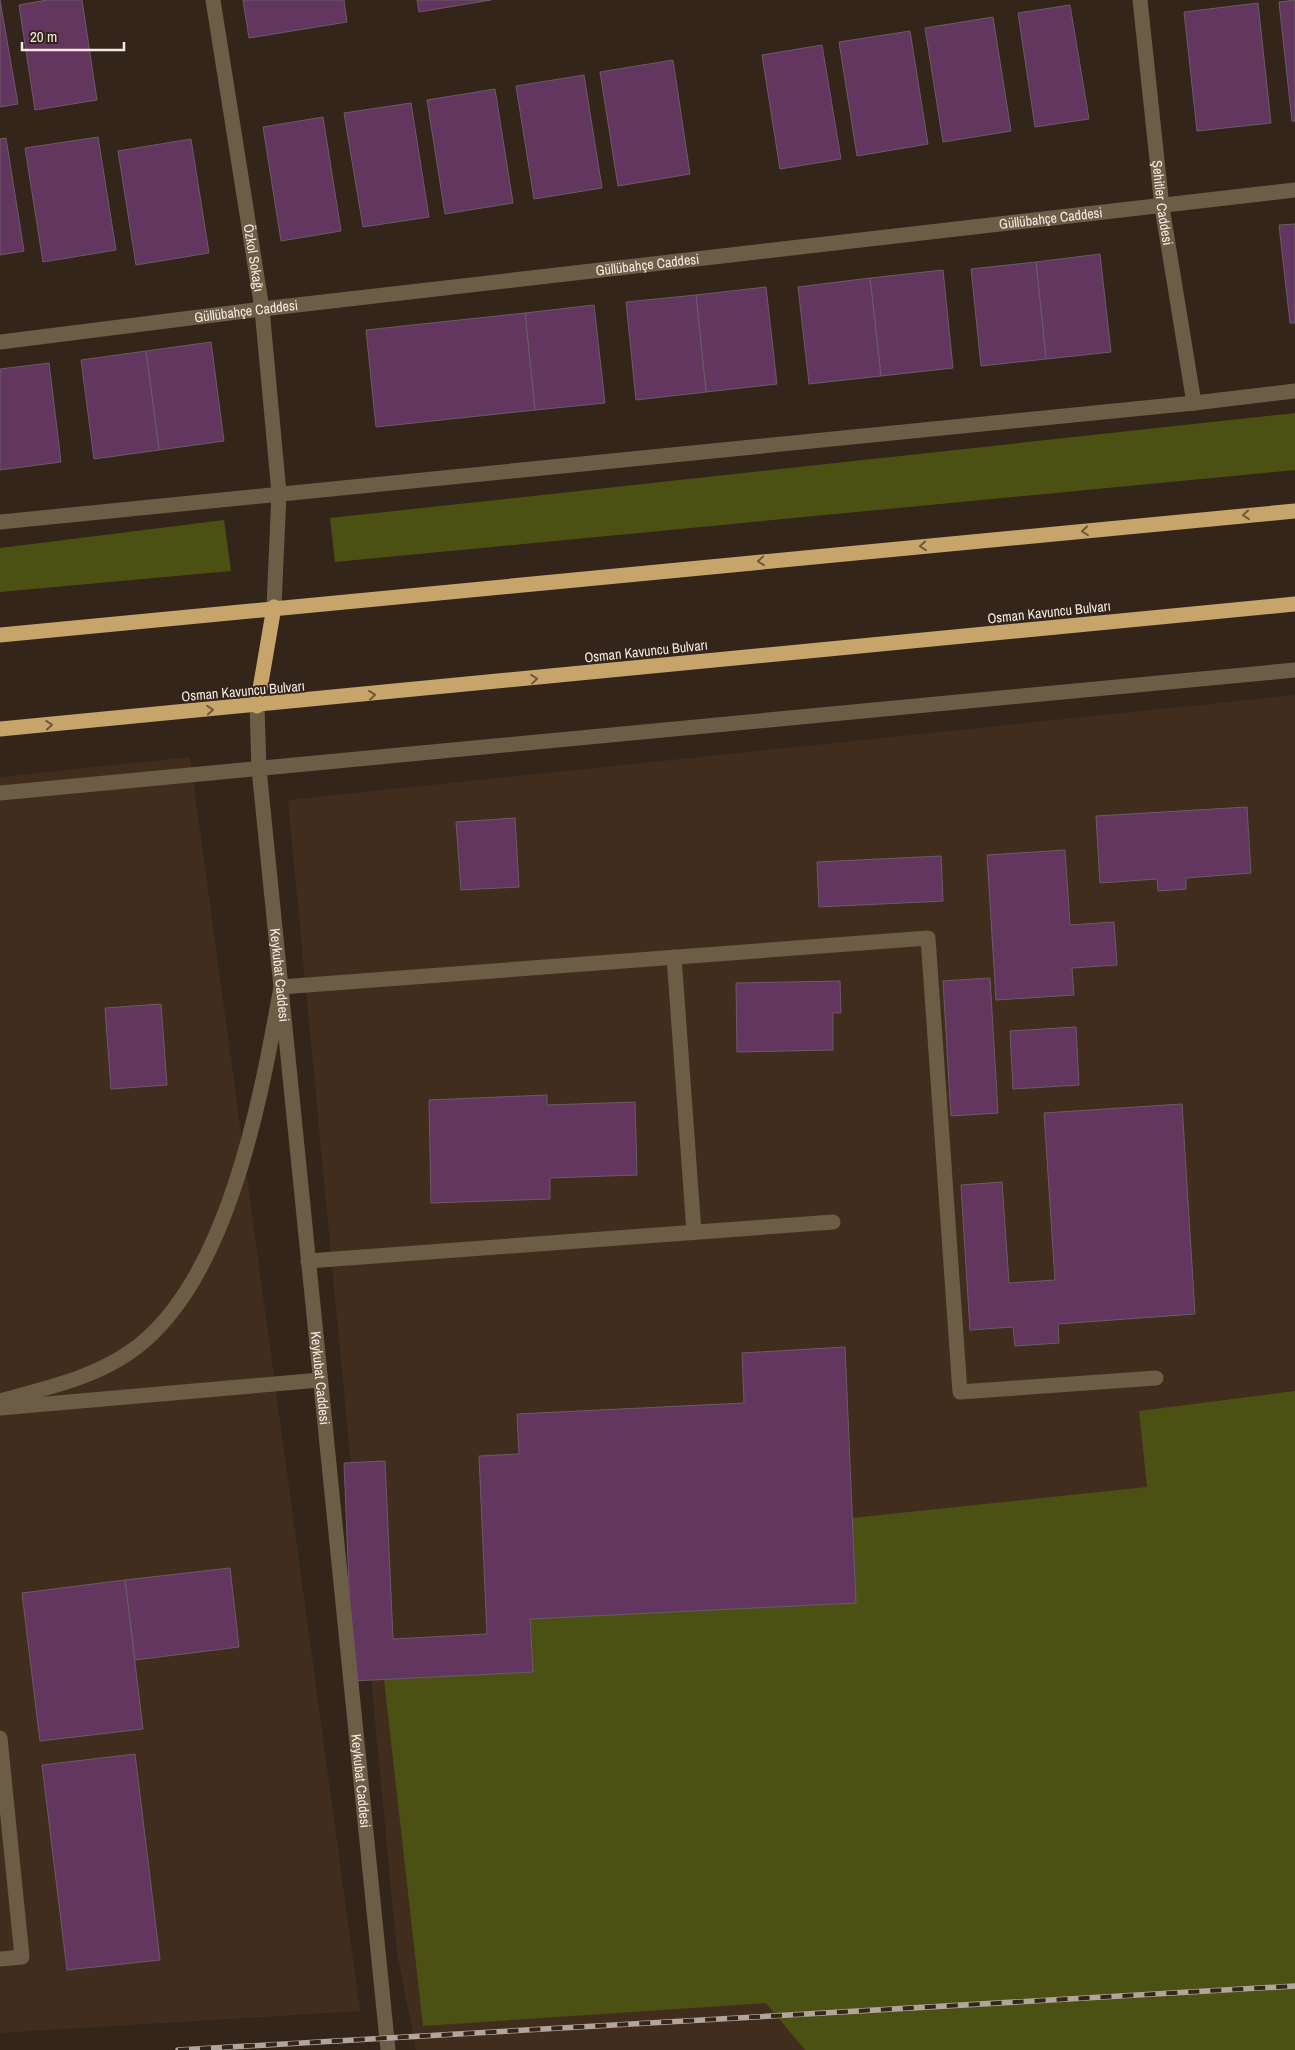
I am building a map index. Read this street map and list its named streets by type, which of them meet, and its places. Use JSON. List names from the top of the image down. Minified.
{"streets":{"highway":["Osman Kavuncu Bulvarı"],"street":["Şehitler Caddesi","Güllübahçe Caddesi","Özkol Sokağı","Keykubat Caddesi"]},"crossings":[["Şehitler Caddesi","Güllübahçe Caddesi"],["Güllübahçe Caddesi","Özkol Sokağı"],["Osman Kavuncu Bulvarı","Keykubat Caddesi"]],"scale_bar":"20 m"}
